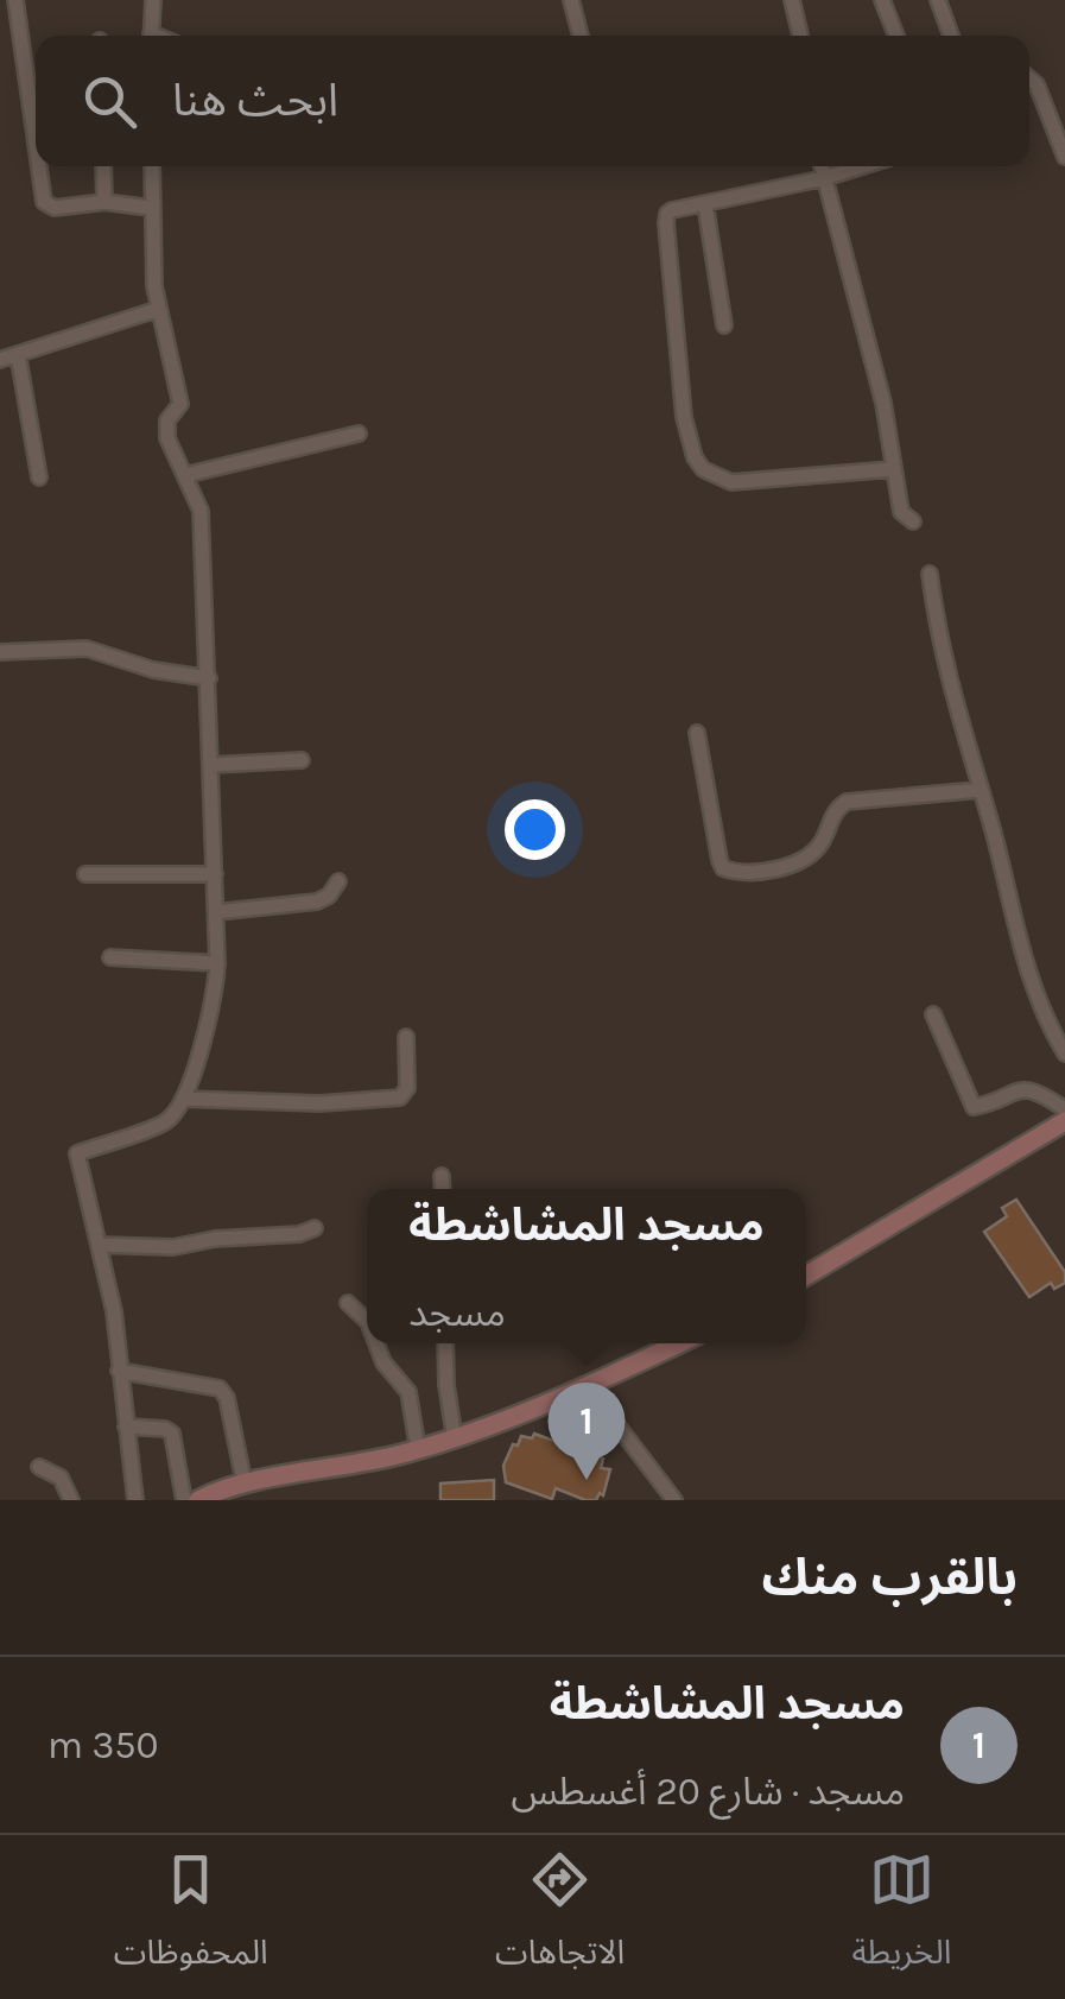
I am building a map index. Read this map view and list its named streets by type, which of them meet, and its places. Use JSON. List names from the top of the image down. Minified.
{"page":{"search":"ابحث هنا","popup":["مسجد المشاشطة","مسجد"],"pins":"1","heading":"بالقرب منك","list":[{"mark":"1","name":"مسجد المشاشطة","note":"مسجد · شارع 20 أغسطس","value":"350 m"}],"nav":["الخريطة","الاتجاهات","المحفوظات"]}}
